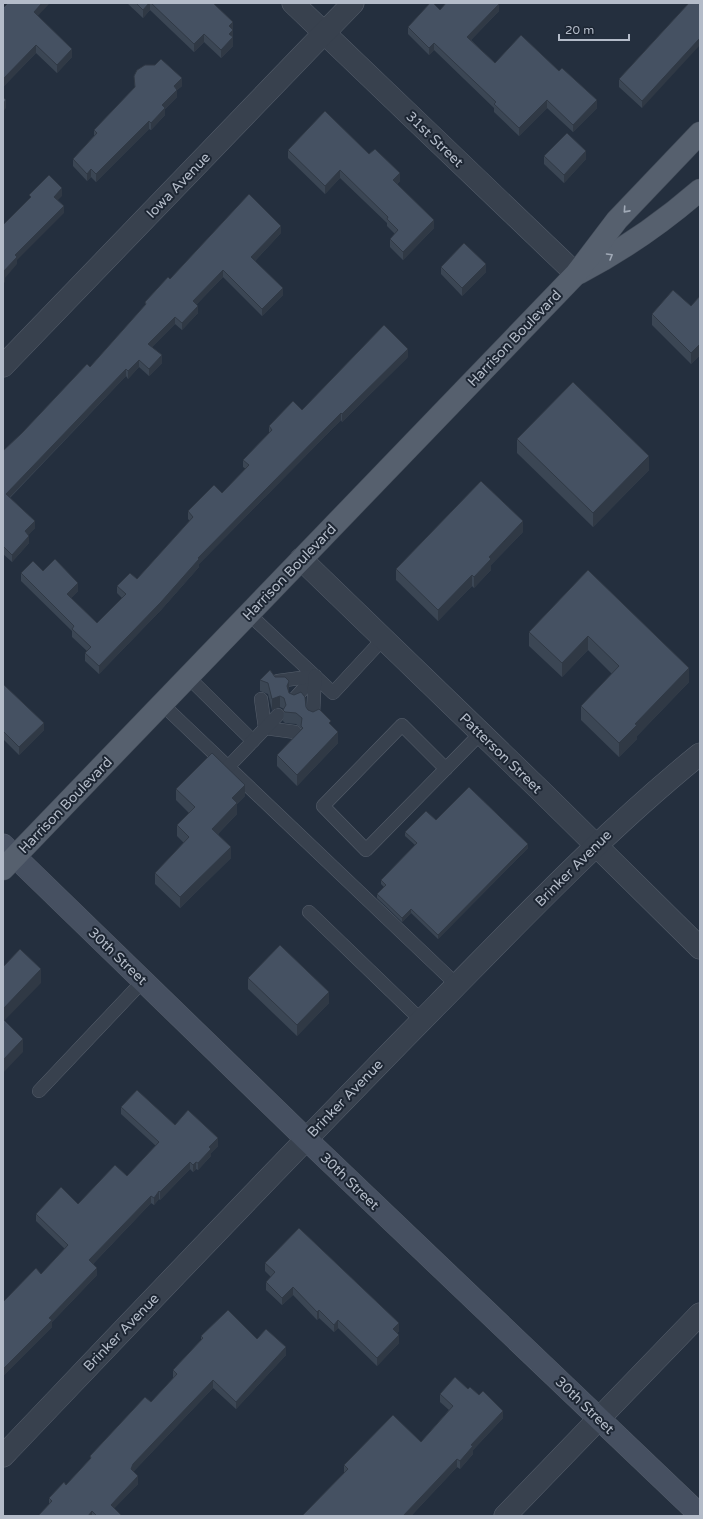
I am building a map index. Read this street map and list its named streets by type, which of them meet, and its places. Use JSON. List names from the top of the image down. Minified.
{"streets":{"main road":["Harrison Boulevard","30th Street"],"street":["31st Street","Iowa Avenue","Patterson Street","Brinker Avenue"]},"crossings":[["31st Street","Iowa Avenue"],["31st Street","Harrison Boulevard"],["Harrison Boulevard","Patterson Street"],["Harrison Boulevard","30th Street"],["Patterson Street","Brinker Avenue"],["Brinker Avenue","30th Street"]],"scale_bar":"20 m"}
